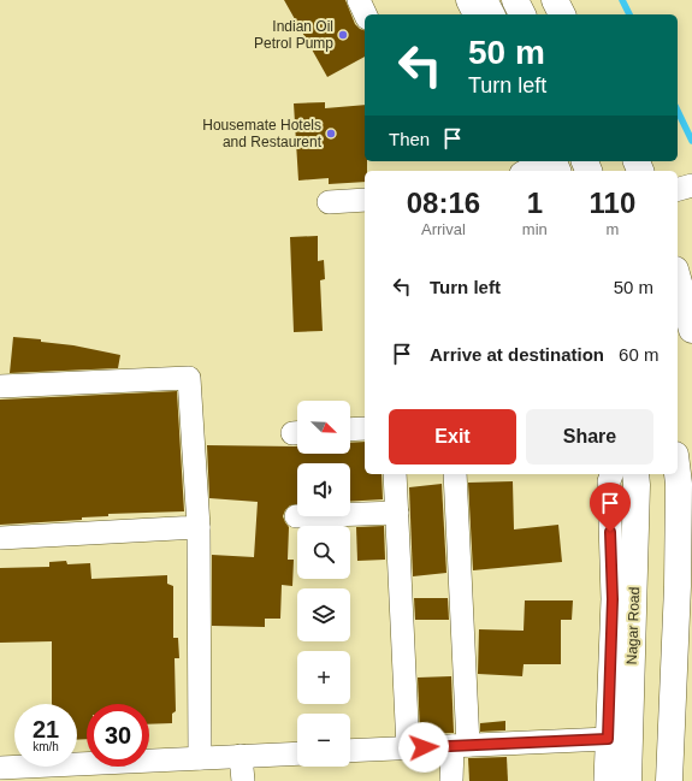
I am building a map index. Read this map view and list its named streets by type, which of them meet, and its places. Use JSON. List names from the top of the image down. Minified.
{"streets":{"highway":["Nagar Road"]},"places":["Indian Oil Petrol Pump","Housemate Hotels and Restaurent"],"north":"bottom right","page":{"turn":["50 m","Turn left"],"then":"Then","eta":["08:16","Arrival","1","min","110","m"],"list":[{"name":"Turn left","value":"50 m"},{"name":"Arrive at destination","value":"60 m"}],"buttons":["Exit","Share"],"map_buttons":["+","−"],"speed":"21 km/h","limit":"30"}}
